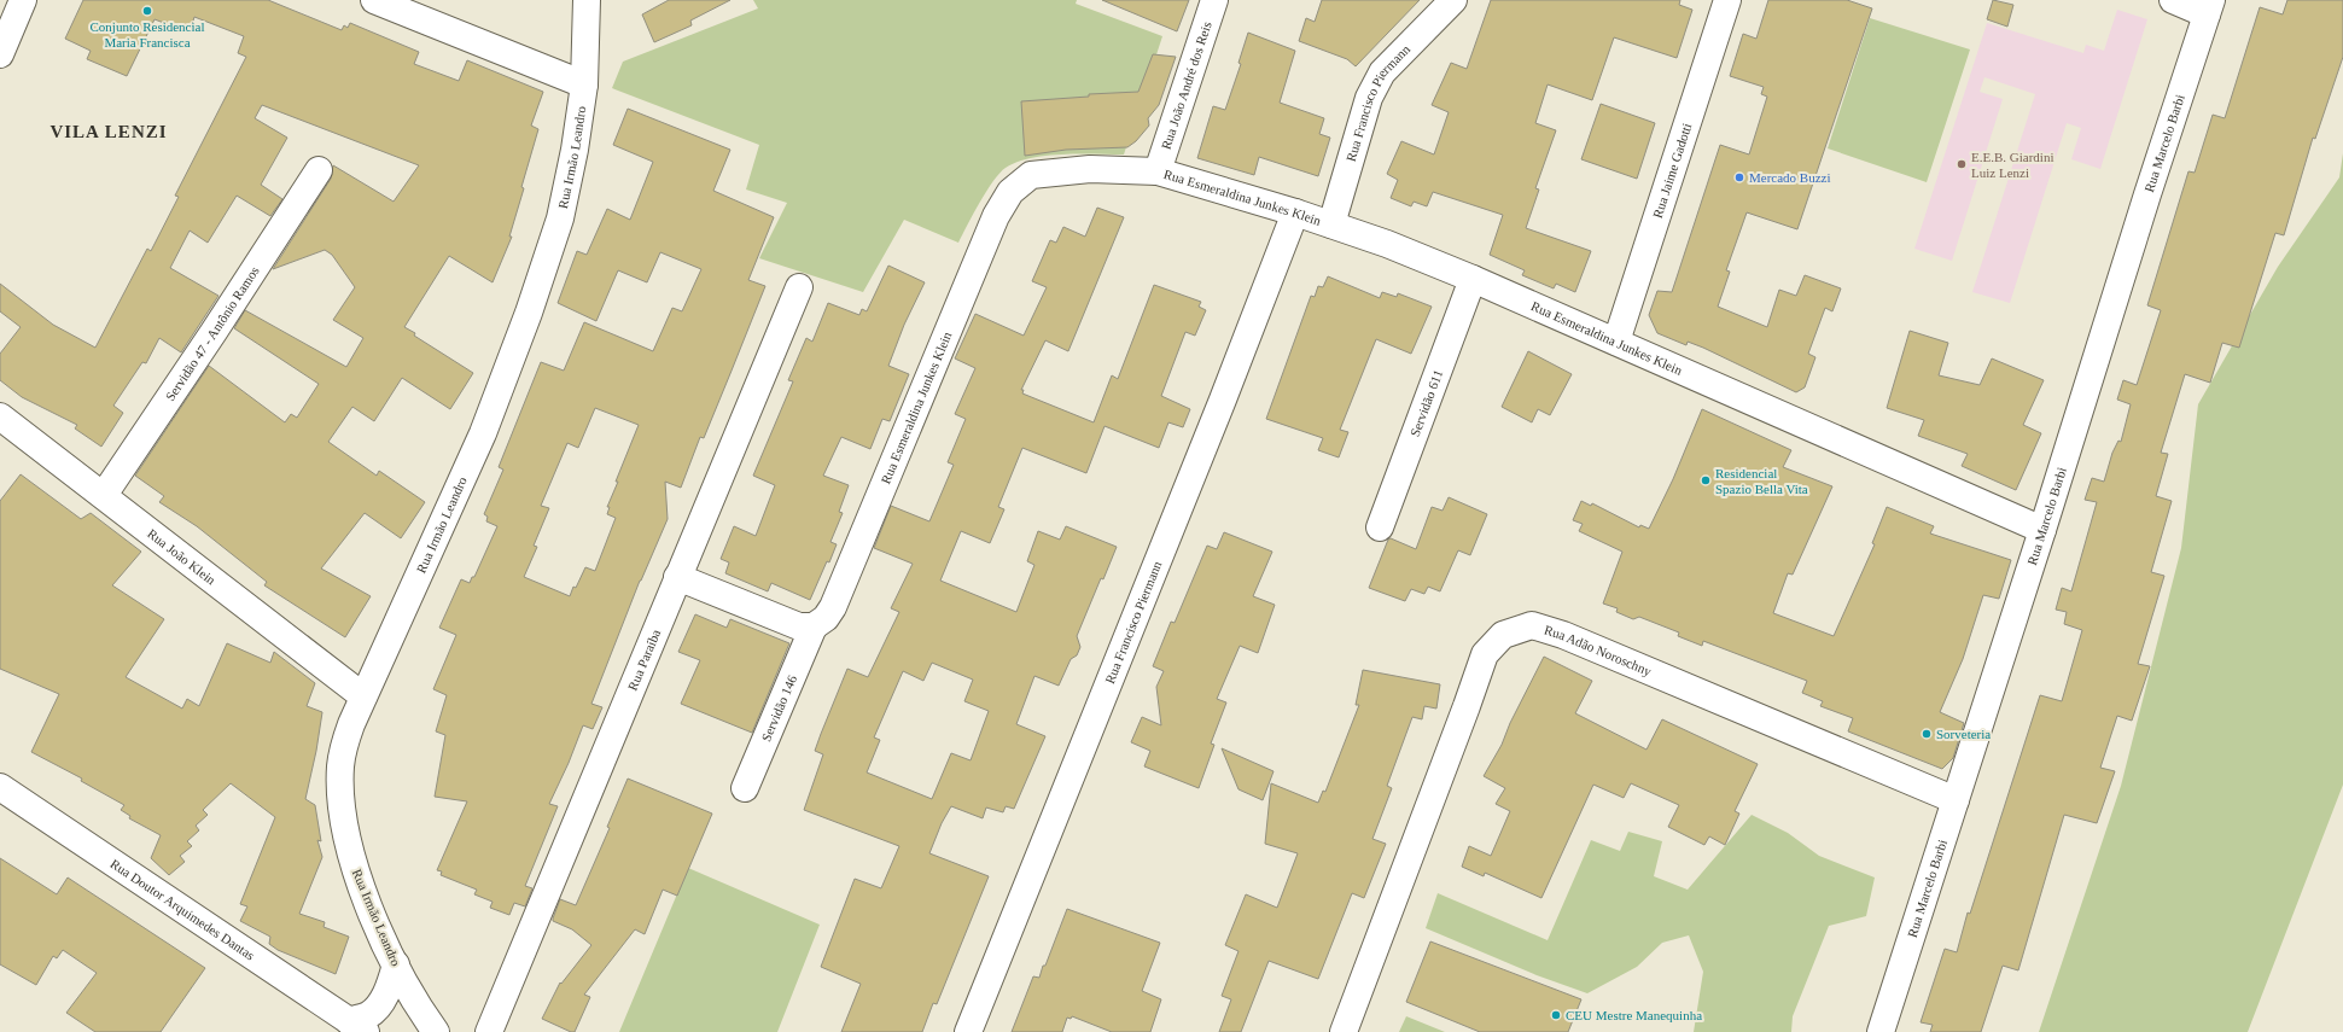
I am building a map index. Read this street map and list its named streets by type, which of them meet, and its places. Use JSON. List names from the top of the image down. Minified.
{"streets":{"street":["Rua João André dos Reis","Rua Francisco Piermann","Rua Marcelo Barbi","Rua Irmão Leandro","Rua Jaime Gadotti","Rua Esmeraldina Junkes Klein","Servidão 47 - Antônio Ramos","Servidão 611","Rua João Klein","Rua Adão Noroschny","Rua Paraíba","Servidão 146","Rua Doutor Arquimedes Dantas"]},"crossings":[["Rua João André dos Reis","Rua Esmeraldina Junkes Klein"],["Rua Francisco Piermann","Rua Esmeraldina Junkes Klein"],["Rua Marcelo Barbi","Rua Esmeraldina Junkes Klein"],["Rua Marcelo Barbi","Rua Adão Noroschny"],["Rua Irmão Leandro","Rua João Klein"],["Rua Jaime Gadotti","Rua Esmeraldina Junkes Klein"],["Rua Esmeraldina Junkes Klein","Servidão 611"],["Rua Esmeraldina Junkes Klein","Servidão 146"],["Servidão 47 - Antônio Ramos","Rua João Klein"]],"districts":["VILA LENZI"],"places":["Conjunto Residencial Maria Francisca","E.E.B. Giardini Luiz Lenzi","Mercado Buzzi","Residencial Spazio Bella Vita","Sorveteria","CEU Mestre Manequinha"]}
